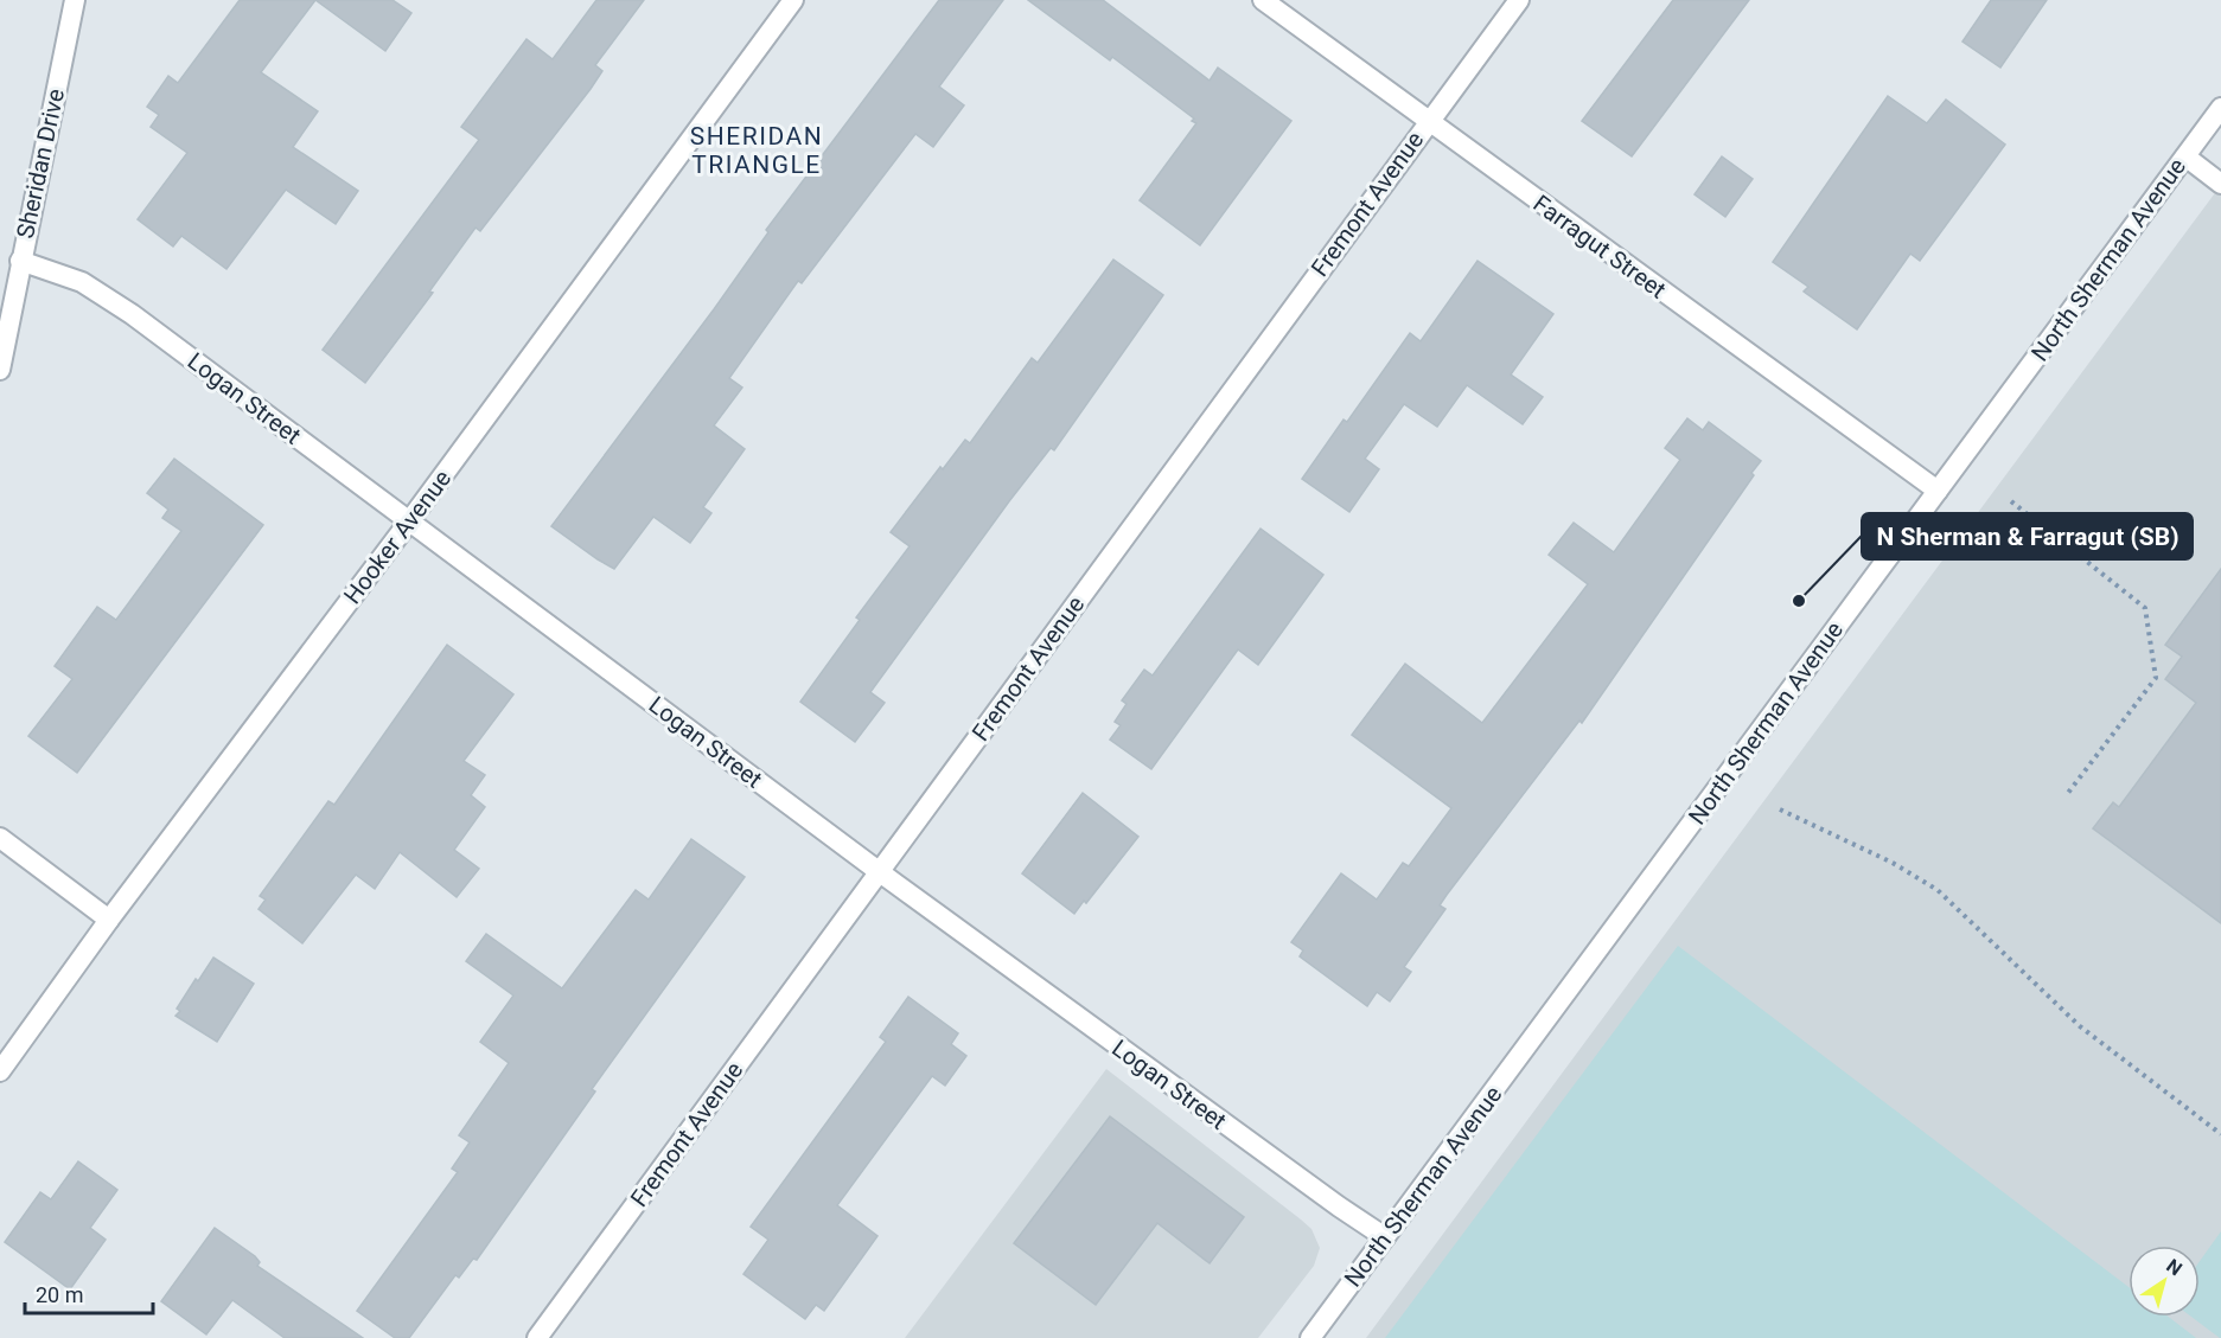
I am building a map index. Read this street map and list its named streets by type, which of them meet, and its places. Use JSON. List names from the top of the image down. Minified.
{"streets":{"street":["Sheridan Drive","Fremont Avenue","Farragut Street","North Sherman Avenue","Logan Street","Hooker Avenue"]},"crossings":[["Sheridan Drive","Logan Street"],["Fremont Avenue","Farragut Street"],["Fremont Avenue","Logan Street"],["Farragut Street","North Sherman Avenue"],["North Sherman Avenue","Logan Street"],["Logan Street","Hooker Avenue"]],"districts":["SHERIDAN TRIANGLE"],"places":["N Sherman & Farragut (SB)"],"scale_bar":"20 m","north":"top right"}
